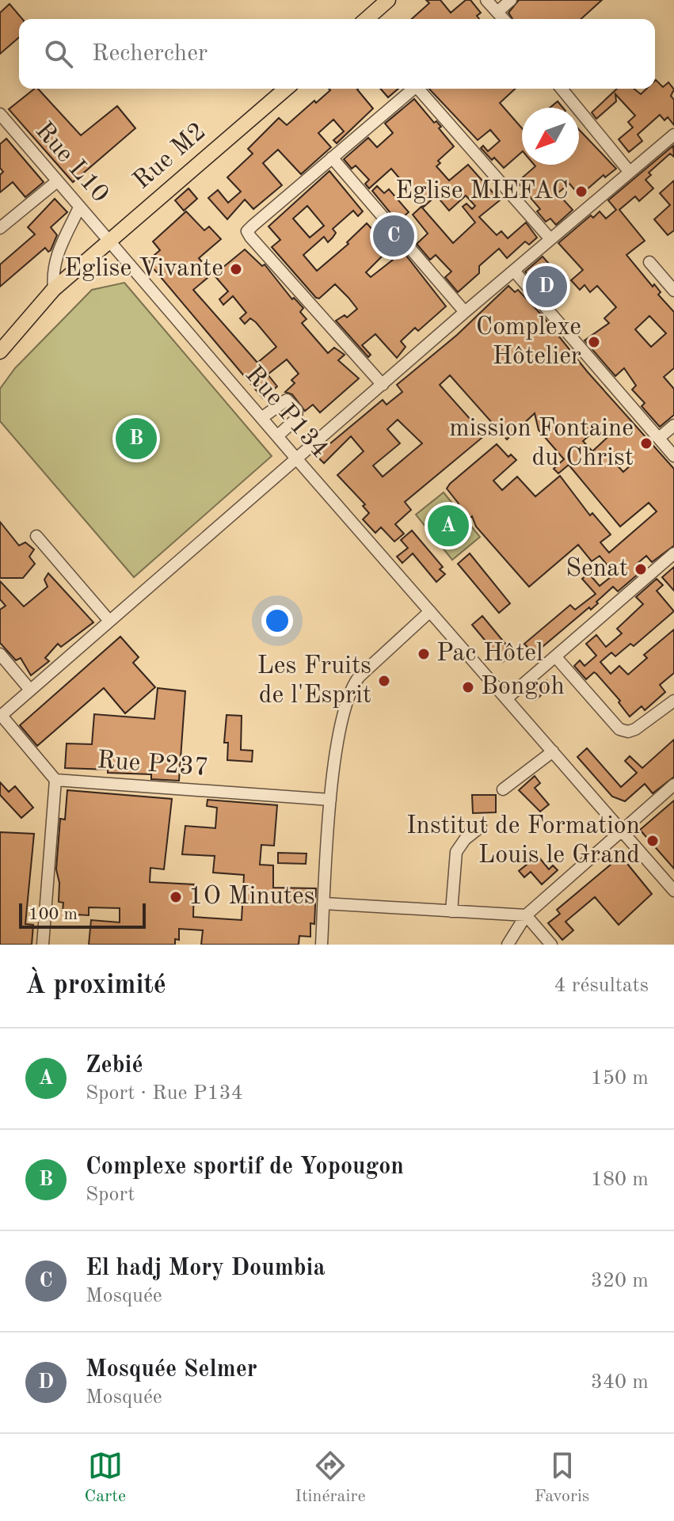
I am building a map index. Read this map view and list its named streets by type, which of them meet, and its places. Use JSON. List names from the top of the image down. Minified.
{"streets":{"main road":["Rue M2"],"street":["Rue L10","Rue P134","Rue P237"]},"crossings":[["Rue M2","Rue L10"],["Rue M2","Rue P134"],["Rue L10","Rue P134"]],"places":["Eglise MIEFAC","Eglise Vivante","Complexe Hôtelier","mission Fontaine du Christ","Senat","Pac Hôtel","Les Fruits de l'Esprit","Bongoh","Institut de Formation Louis le Grand","1O Minutes"],"scale_bar":"100 m","north":"bottom left","page":{"search":"Rechercher","pins":["C","D","B","A"],"scale":"100 m","heading":["À proximité","4 résultats"],"list":[{"mark":"A","name":"Zebié","note":"Sport · Rue P134","value":"150 m"},{"mark":"B","name":"Complexe sportif de Yopougon","note":"Sport","value":"180 m"},{"mark":"C","name":"El hadj Mory Doumbia","note":"Mosquée","value":"320 m"},{"mark":"D","name":"Mosquée Selmer","note":"Mosquée","value":"340 m"}],"nav":["Carte","Itinéraire","Favoris"]}}
